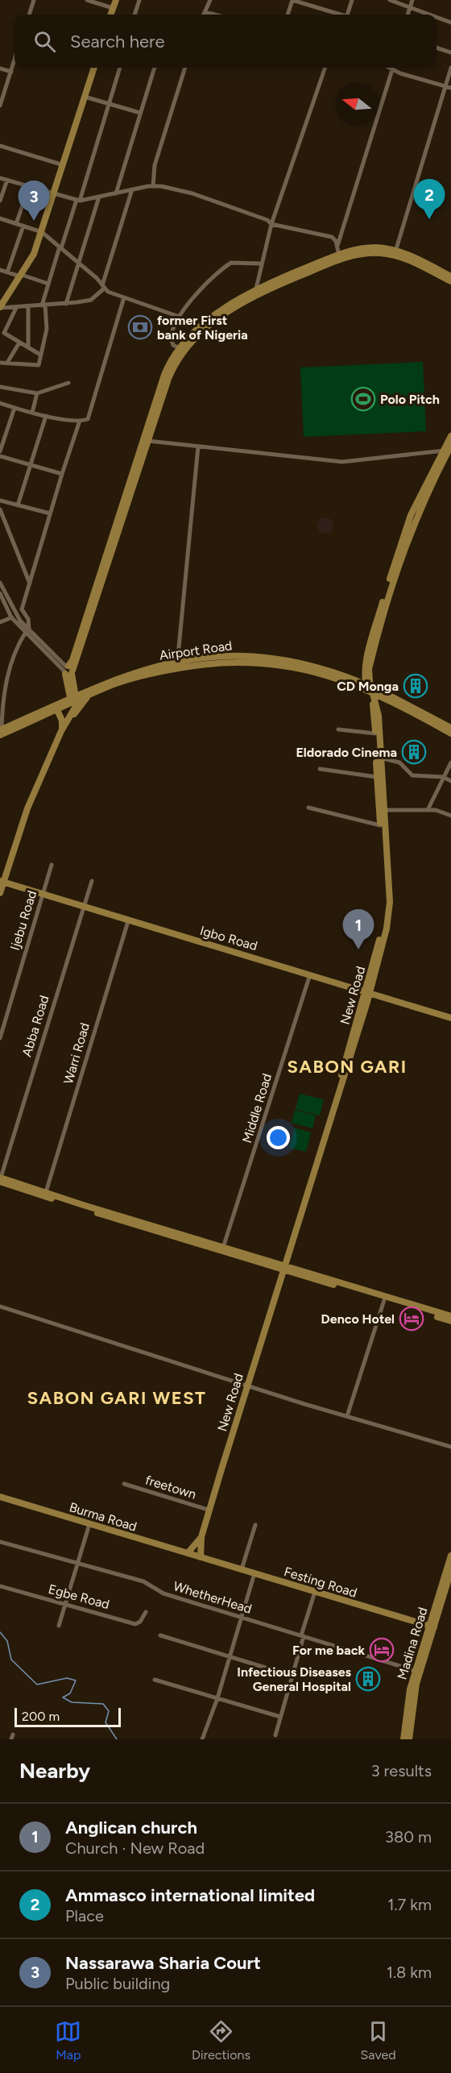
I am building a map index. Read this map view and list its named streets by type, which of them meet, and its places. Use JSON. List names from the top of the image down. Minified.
{"streets":{"main road":["Airport Road","Igbo Road","New Road","Burma Road","Festing Road","Madina Road"],"street":["Ijebu Road","Abba Road","Warri Road","Middle Road","freetown","Egbe Road","WhetherHead"]},"crossings":[["Airport Road","New Road"],["Ijebu Road","Igbo Road"],["Igbo Road","New Road"],["Igbo Road","Abba Road"],["Igbo Road","Warri Road"],["Igbo Road","Middle Road"],["New Road","freetown"],["New Road","Burma Road"],["New Road","Festing Road"],["Burma Road","Festing Road"],["Festing Road","Madina Road"],["WhetherHead","Madina Road"]],"districts":["SABON GARI","SABON GARI WEST"],"places":{"bank":["former First bank of Nigeria"],"sports":["Polo Pitch"],"building":["CD Monga","Eldorado Cinema","Infectious Diseases General Hospital"],"hotel":["Denco Hotel","For me back"]},"scale_bar":"200 m","north":"left","page":{"search":"Search here","pins":["2","3","1"],"scale":"200 m","heading":["Nearby","3 results"],"list":[{"mark":"1","name":"Anglican church","note":"Church · New Road","value":"380 m"},{"mark":"2","name":"Ammasco international limited","note":"Place","value":"1.7 km"},{"mark":"3","name":"Nassarawa Sharia Court","note":"Public building","value":"1.8 km"}],"nav":["Map","Directions","Saved"]}}
